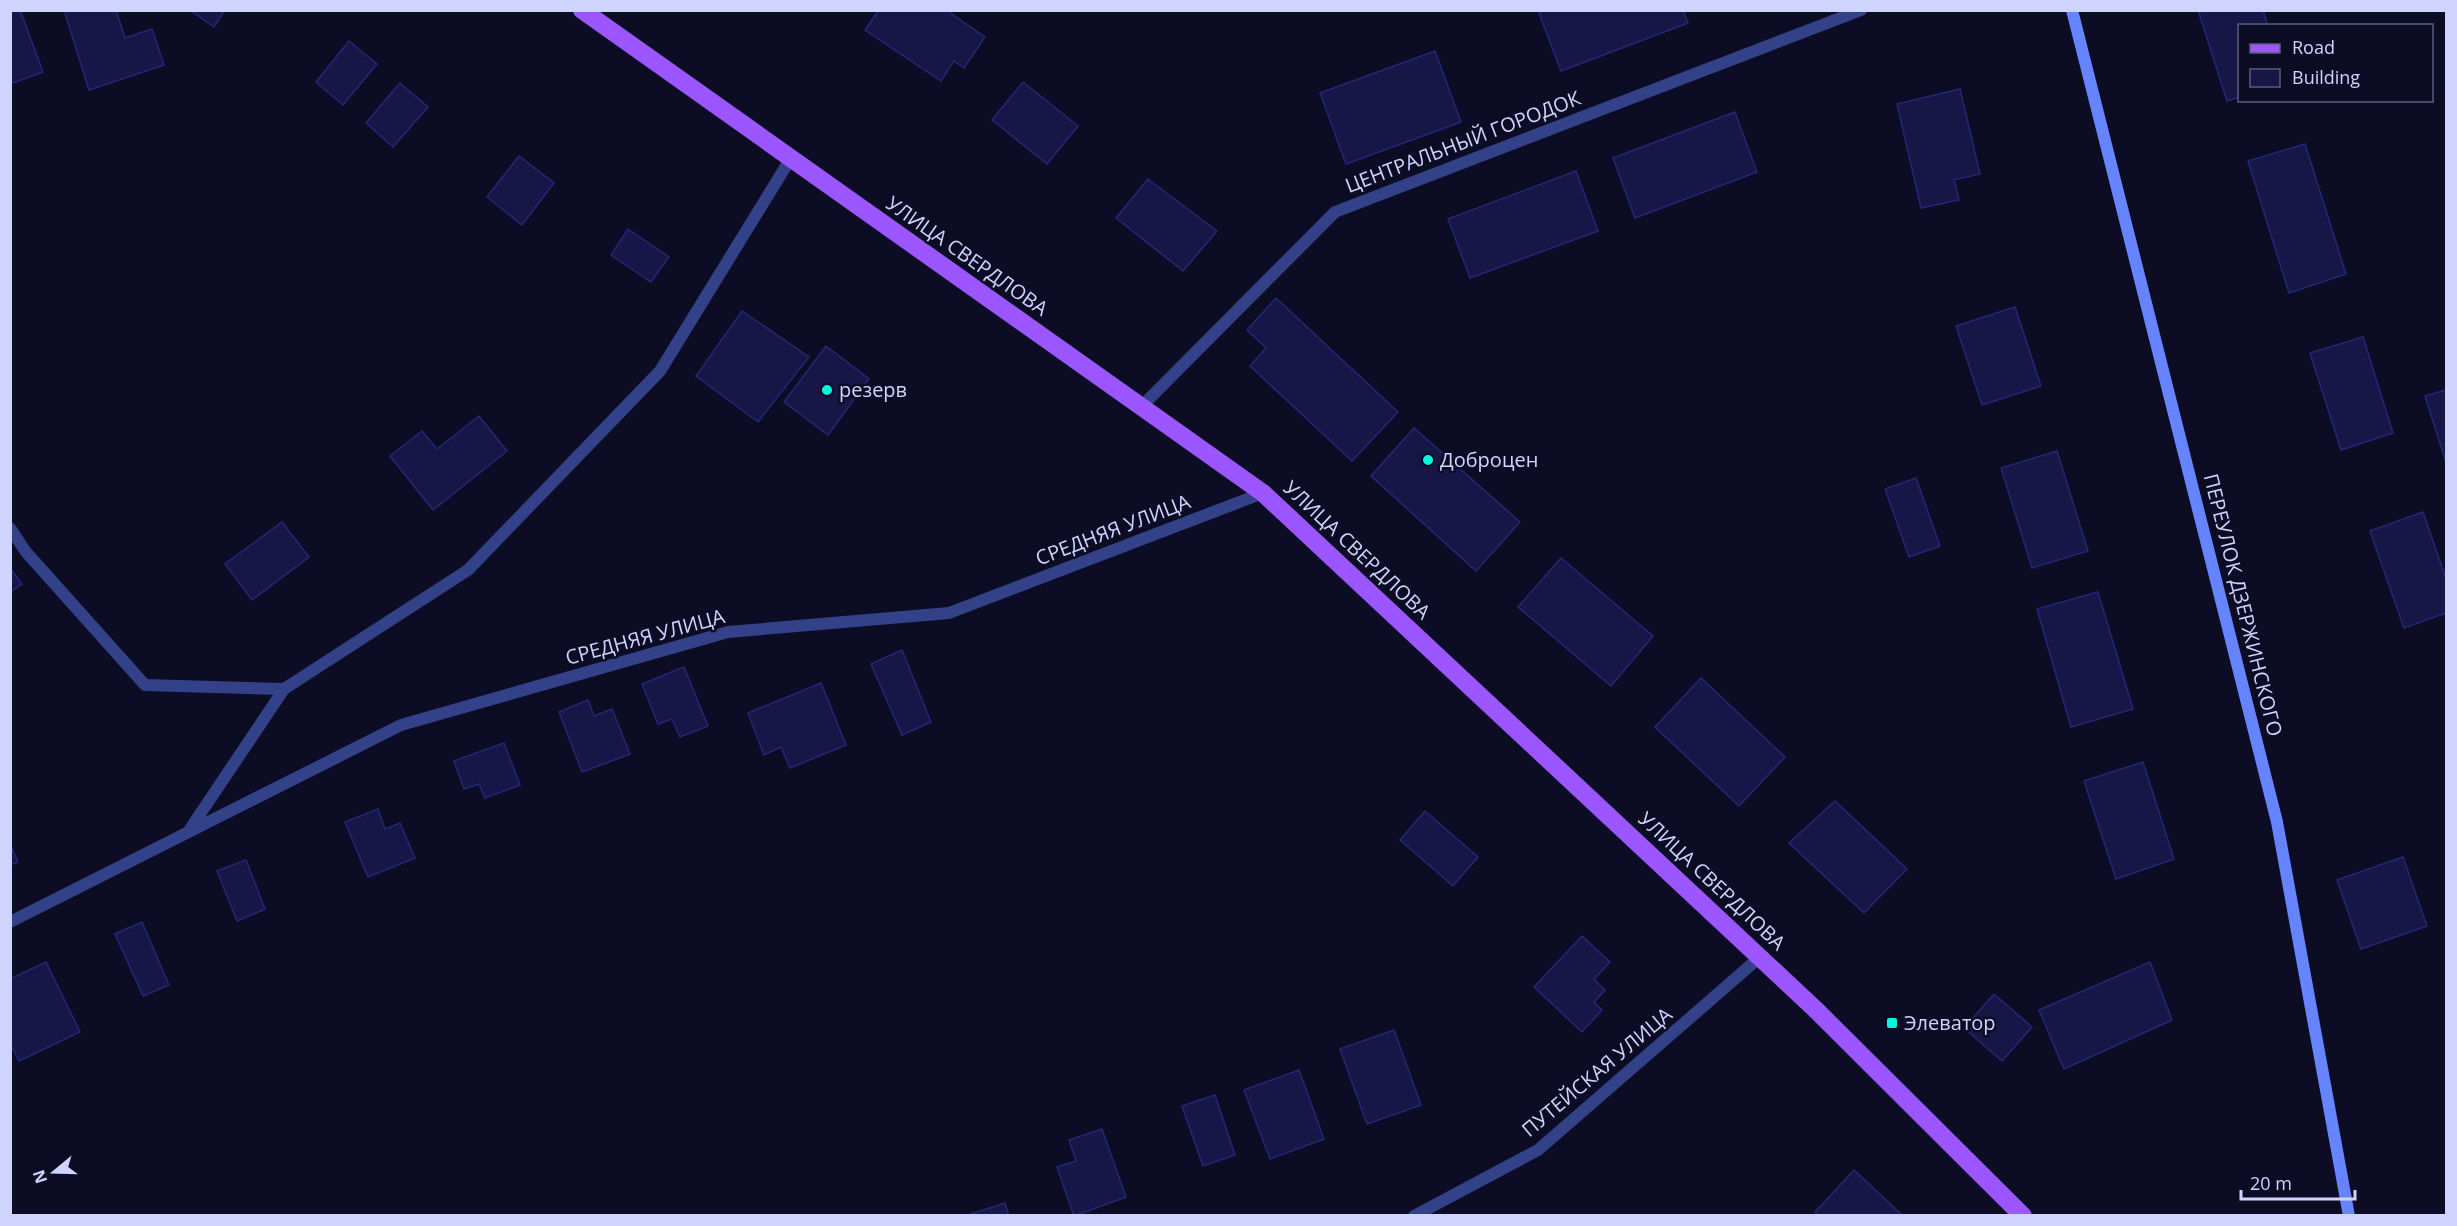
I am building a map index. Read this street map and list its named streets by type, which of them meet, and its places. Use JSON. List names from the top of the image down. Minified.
{"streets":{"main road":["УЛИЦА СВЕРДЛОВА"],"street":["ЦЕНТРАЛЬНЫЙ ГОРОДОК","СРЕДНЯЯ УЛИЦА","ПЕРЕУЛОК ДЗЕРЖИНСКОГО","ПУТЕЙСКАЯ УЛИЦА"]},"crossings":[["ЦЕНТРАЛЬНЫЙ ГОРОДОК","УЛИЦА СВЕРДЛОВА"],["УЛИЦА СВЕРДЛОВА","СРЕДНЯЯ УЛИЦА"],["УЛИЦА СВЕРДЛОВА","ПУТЕЙСКАЯ УЛИЦА"]],"places":{"other":["резерв","Доброцен"],"transit":["Элеватор"]},"legend":["Road","Building"],"scale_bar":"20 m","north":"left"}
